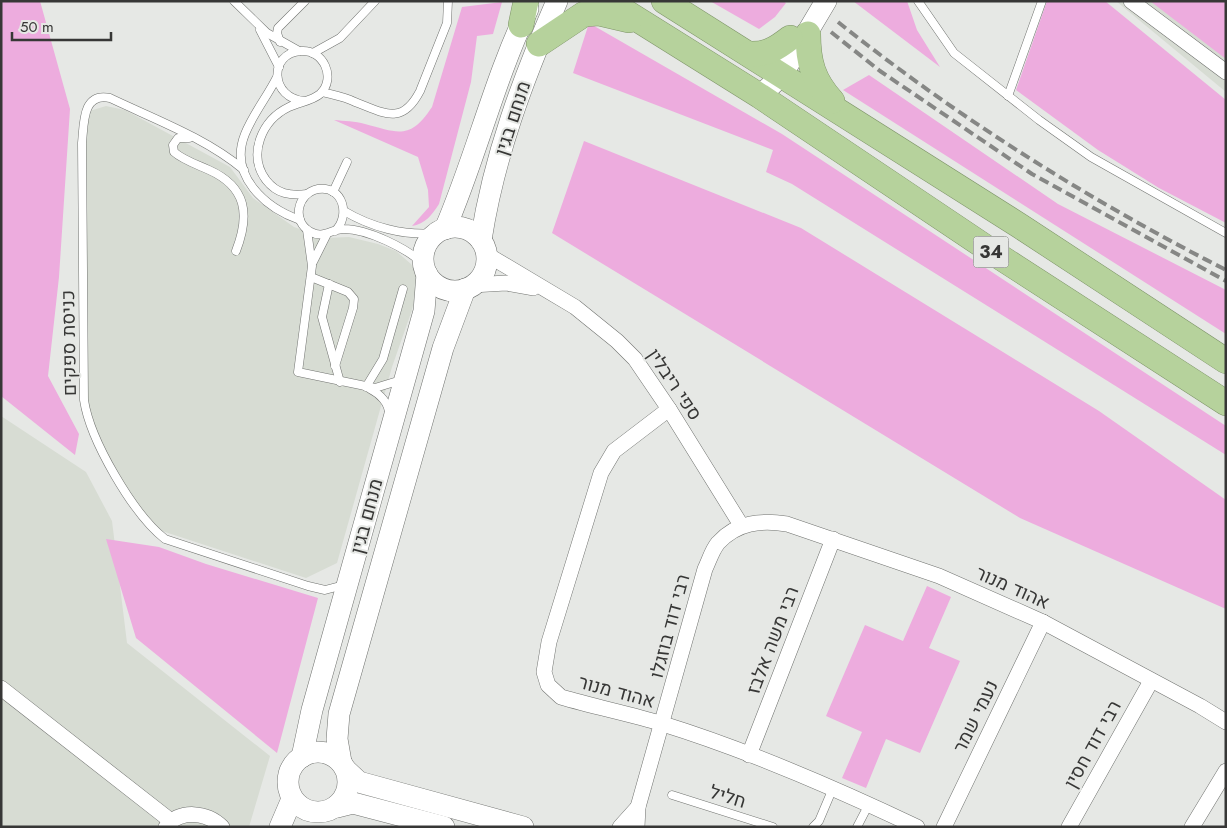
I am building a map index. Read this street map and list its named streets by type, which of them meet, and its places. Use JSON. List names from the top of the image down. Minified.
{"streets":{"highway":["34"],"main road":["מנחם בגין"],"street":["ספי ריבלין","אהוד מנור","רבי דוד בוזגלו","רבי משה אלבז","נעמי שמר","רבי דוד חסין"],"lane":["כניסת ספקים","חליל"]},"crossings":[["מנחם בגין","כניסת ספקים"],["מנחם בגין","ספי ריבלין"],["ספי ריבלין","אהוד מנור"],["ספי ריבלין","רבי דוד בוזגלו"],["אהוד מנור","רבי דוד בוזגלו"],["אהוד מנור","רבי משה אלבז"],["אהוד מנור","נעמי שמר"],["אהוד מנור","רבי דוד חסין"]],"scale_bar":"50 m"}
